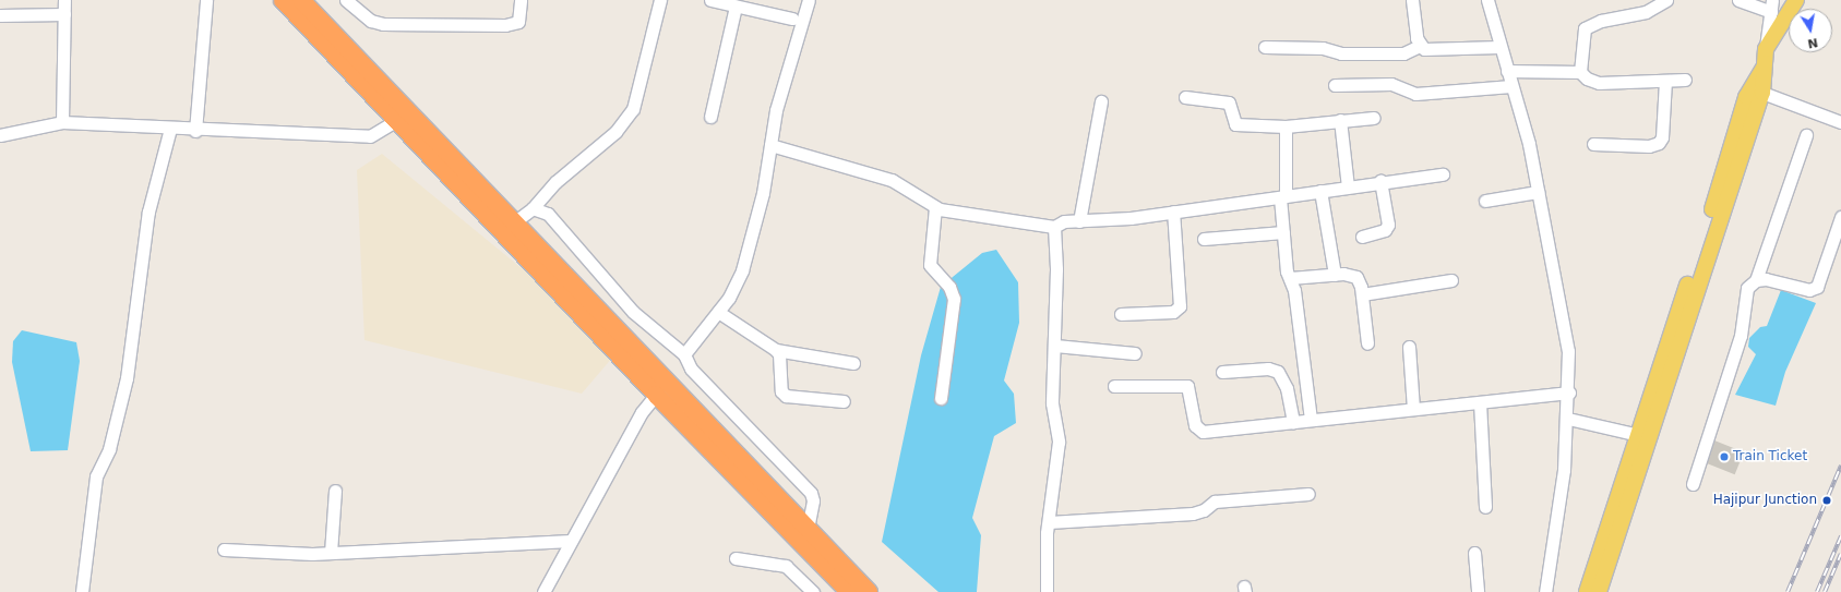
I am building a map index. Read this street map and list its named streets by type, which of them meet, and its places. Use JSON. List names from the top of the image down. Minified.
{"places":["Train Ticket","Hajipur Junction"],"north":"bottom"}
